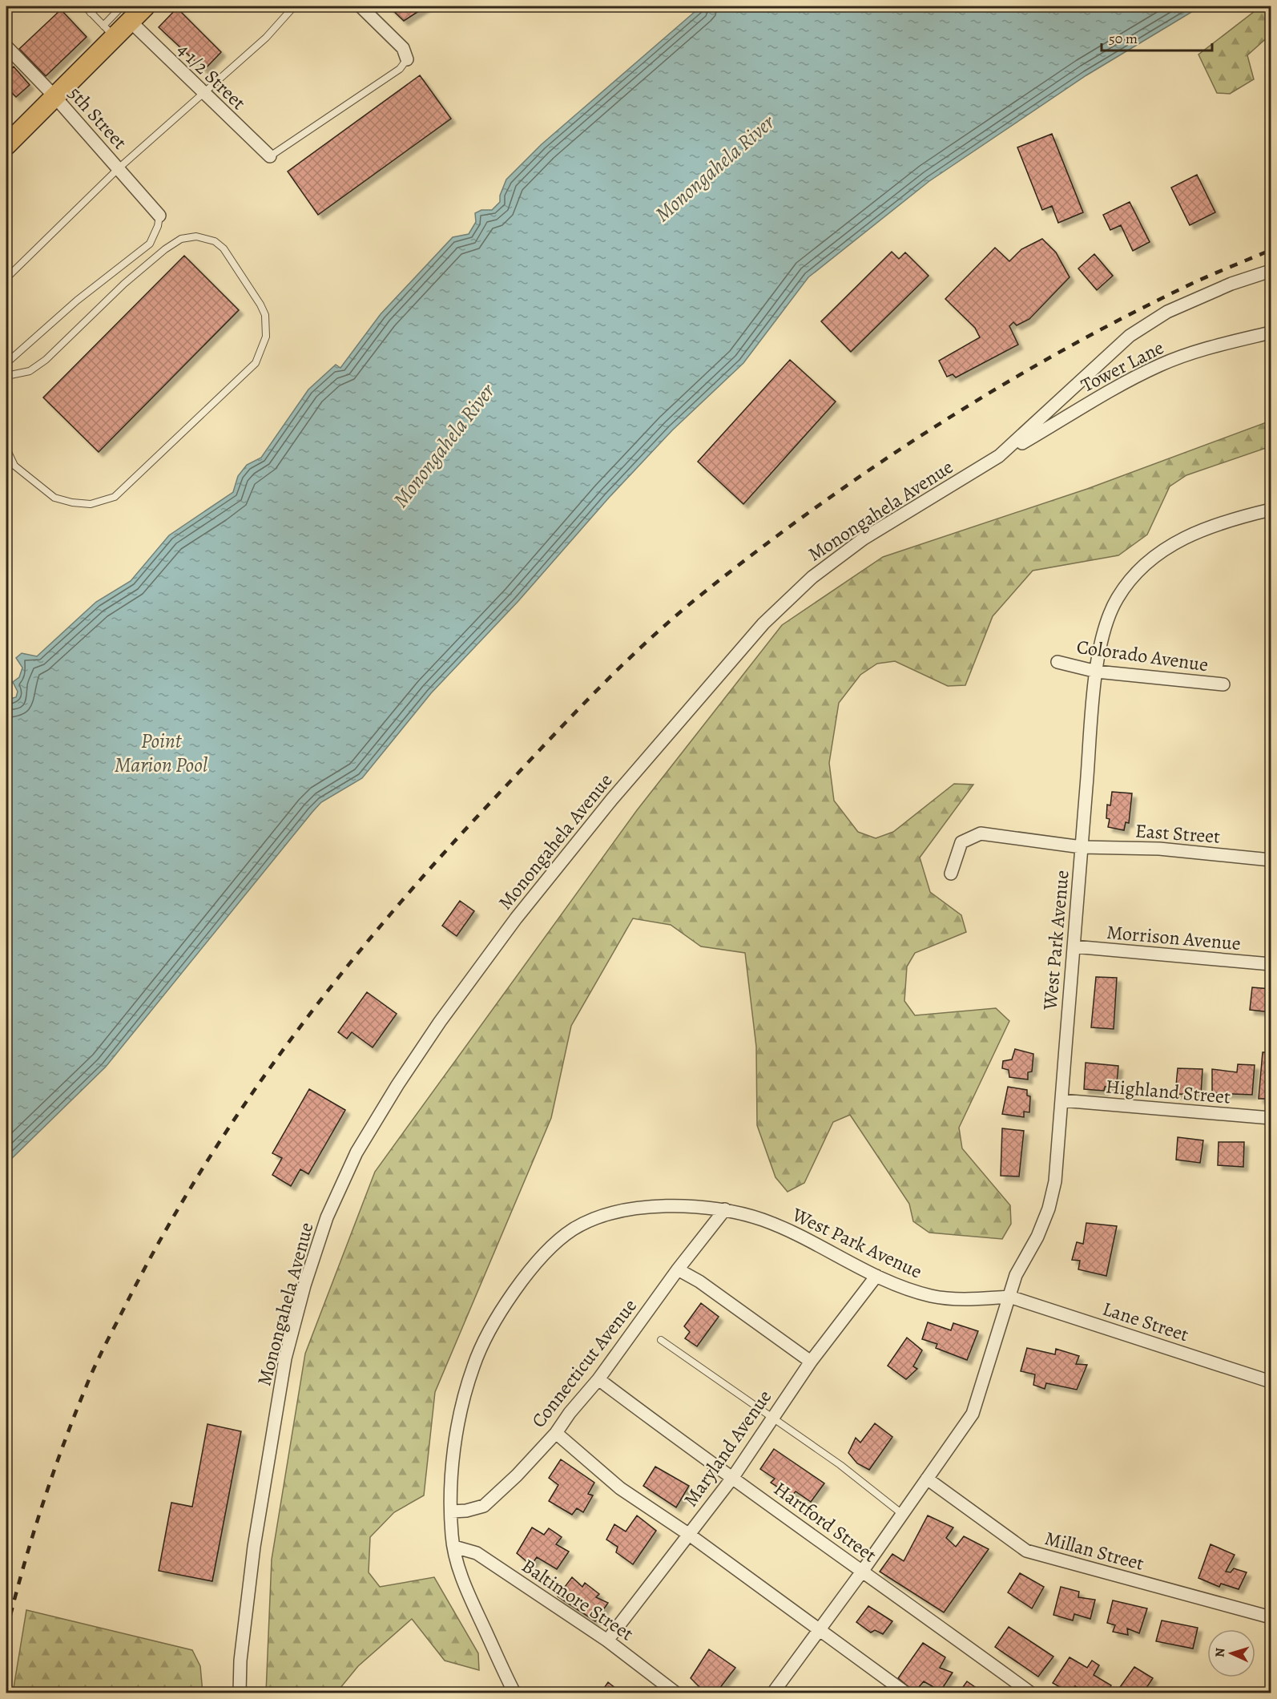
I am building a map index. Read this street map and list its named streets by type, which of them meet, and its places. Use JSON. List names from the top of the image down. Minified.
{"streets":{"street":["4 1/2 Street","5th Street","Tower Lane","Monongahela Avenue","Colorado Avenue","East Street","Morrison Avenue","West Park Avenue","Highland Street","Lane Street","Connecticut Avenue","Maryland Avenue","Hartford Street","Millan Street","Baltimore Street"]},"crossings":[["Tower Lane","Monongahela Avenue"],["Colorado Avenue","West Park Avenue"],["East Street","West Park Avenue"],["Morrison Avenue","West Park Avenue"],["West Park Avenue","Highland Street"],["West Park Avenue","Lane Street"],["West Park Avenue","Connecticut Avenue"],["West Park Avenue","Maryland Avenue"],["West Park Avenue","Baltimore Street"],["Connecticut Avenue","Hartford Street"],["Maryland Avenue","Hartford Street"],["Maryland Avenue","Baltimore Street"]],"water":["Monongahela River","Point Marion Pool"],"scale_bar":"50 m","north":"left"}
